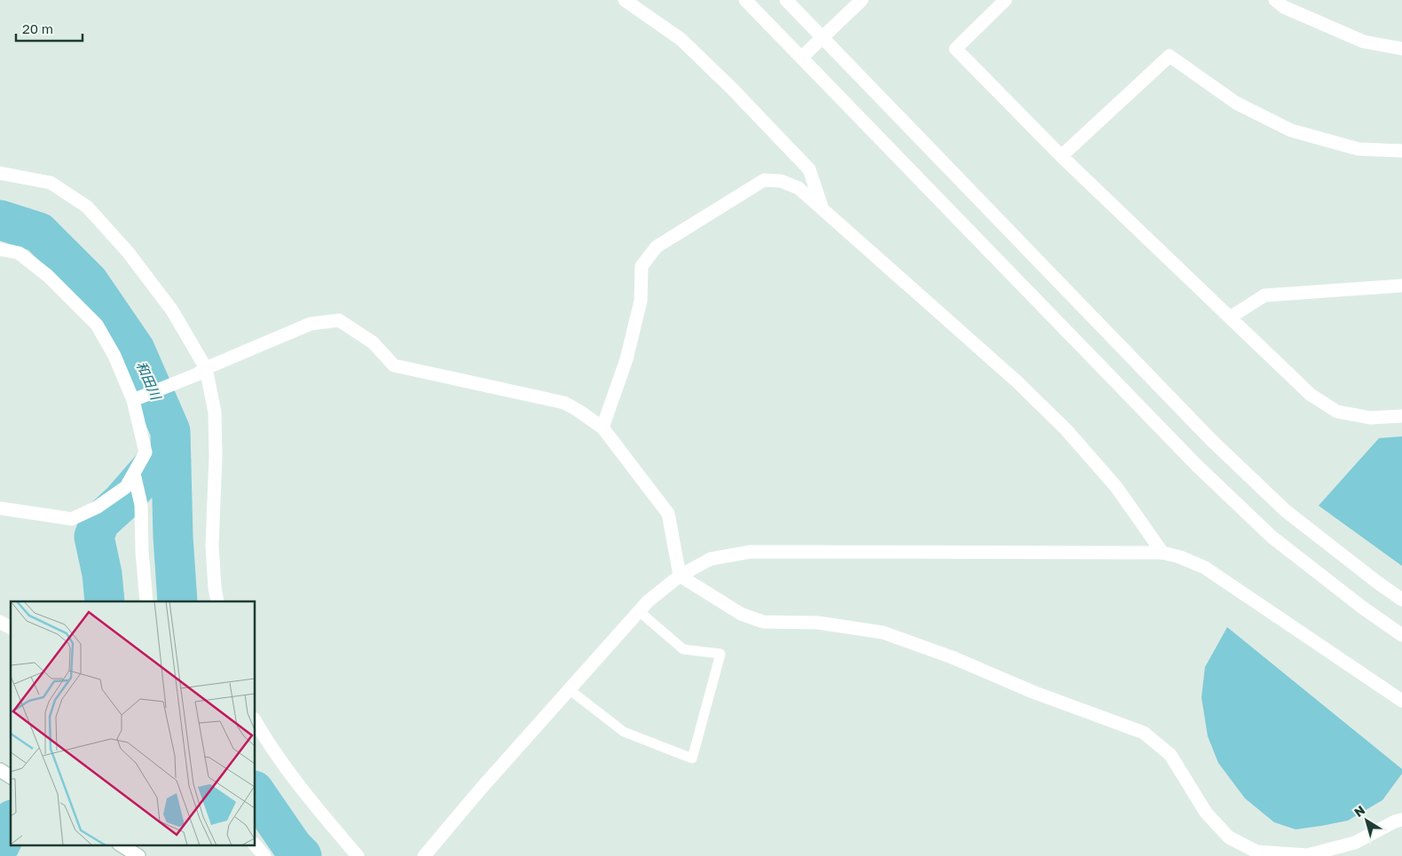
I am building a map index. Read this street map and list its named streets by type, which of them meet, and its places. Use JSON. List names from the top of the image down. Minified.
{"water":["和田川"],"scale_bar":"20 m","north":"top left"}
